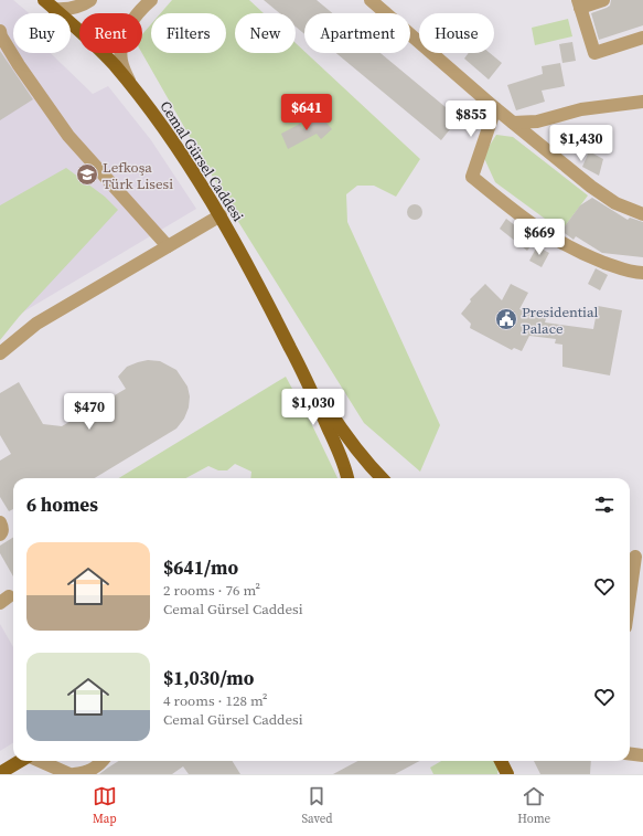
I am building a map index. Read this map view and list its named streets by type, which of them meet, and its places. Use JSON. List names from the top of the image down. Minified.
{"streets":{"main road":["Cemal Gürsel Caddesi"]},"places":{"school or university":["Lefkoşa Türk Lisesi"],"public building":["Presidential Palace"]},"page":{"chip":["Buy","Rent","Filters","New","Apartment","House"],"price":["$641","$855","$1,430","$669","$1,030","$470"],"heading":"6 homes","list":[{"name":"$641/mo","note":"2 rooms · 76 m² · Cemal Gürsel Caddesi"},{"name":"$1,030/mo","note":"4 rooms · 128 m² · Cemal Gürsel Caddesi"}],"tabs":["Map","Saved","Home"]}}
